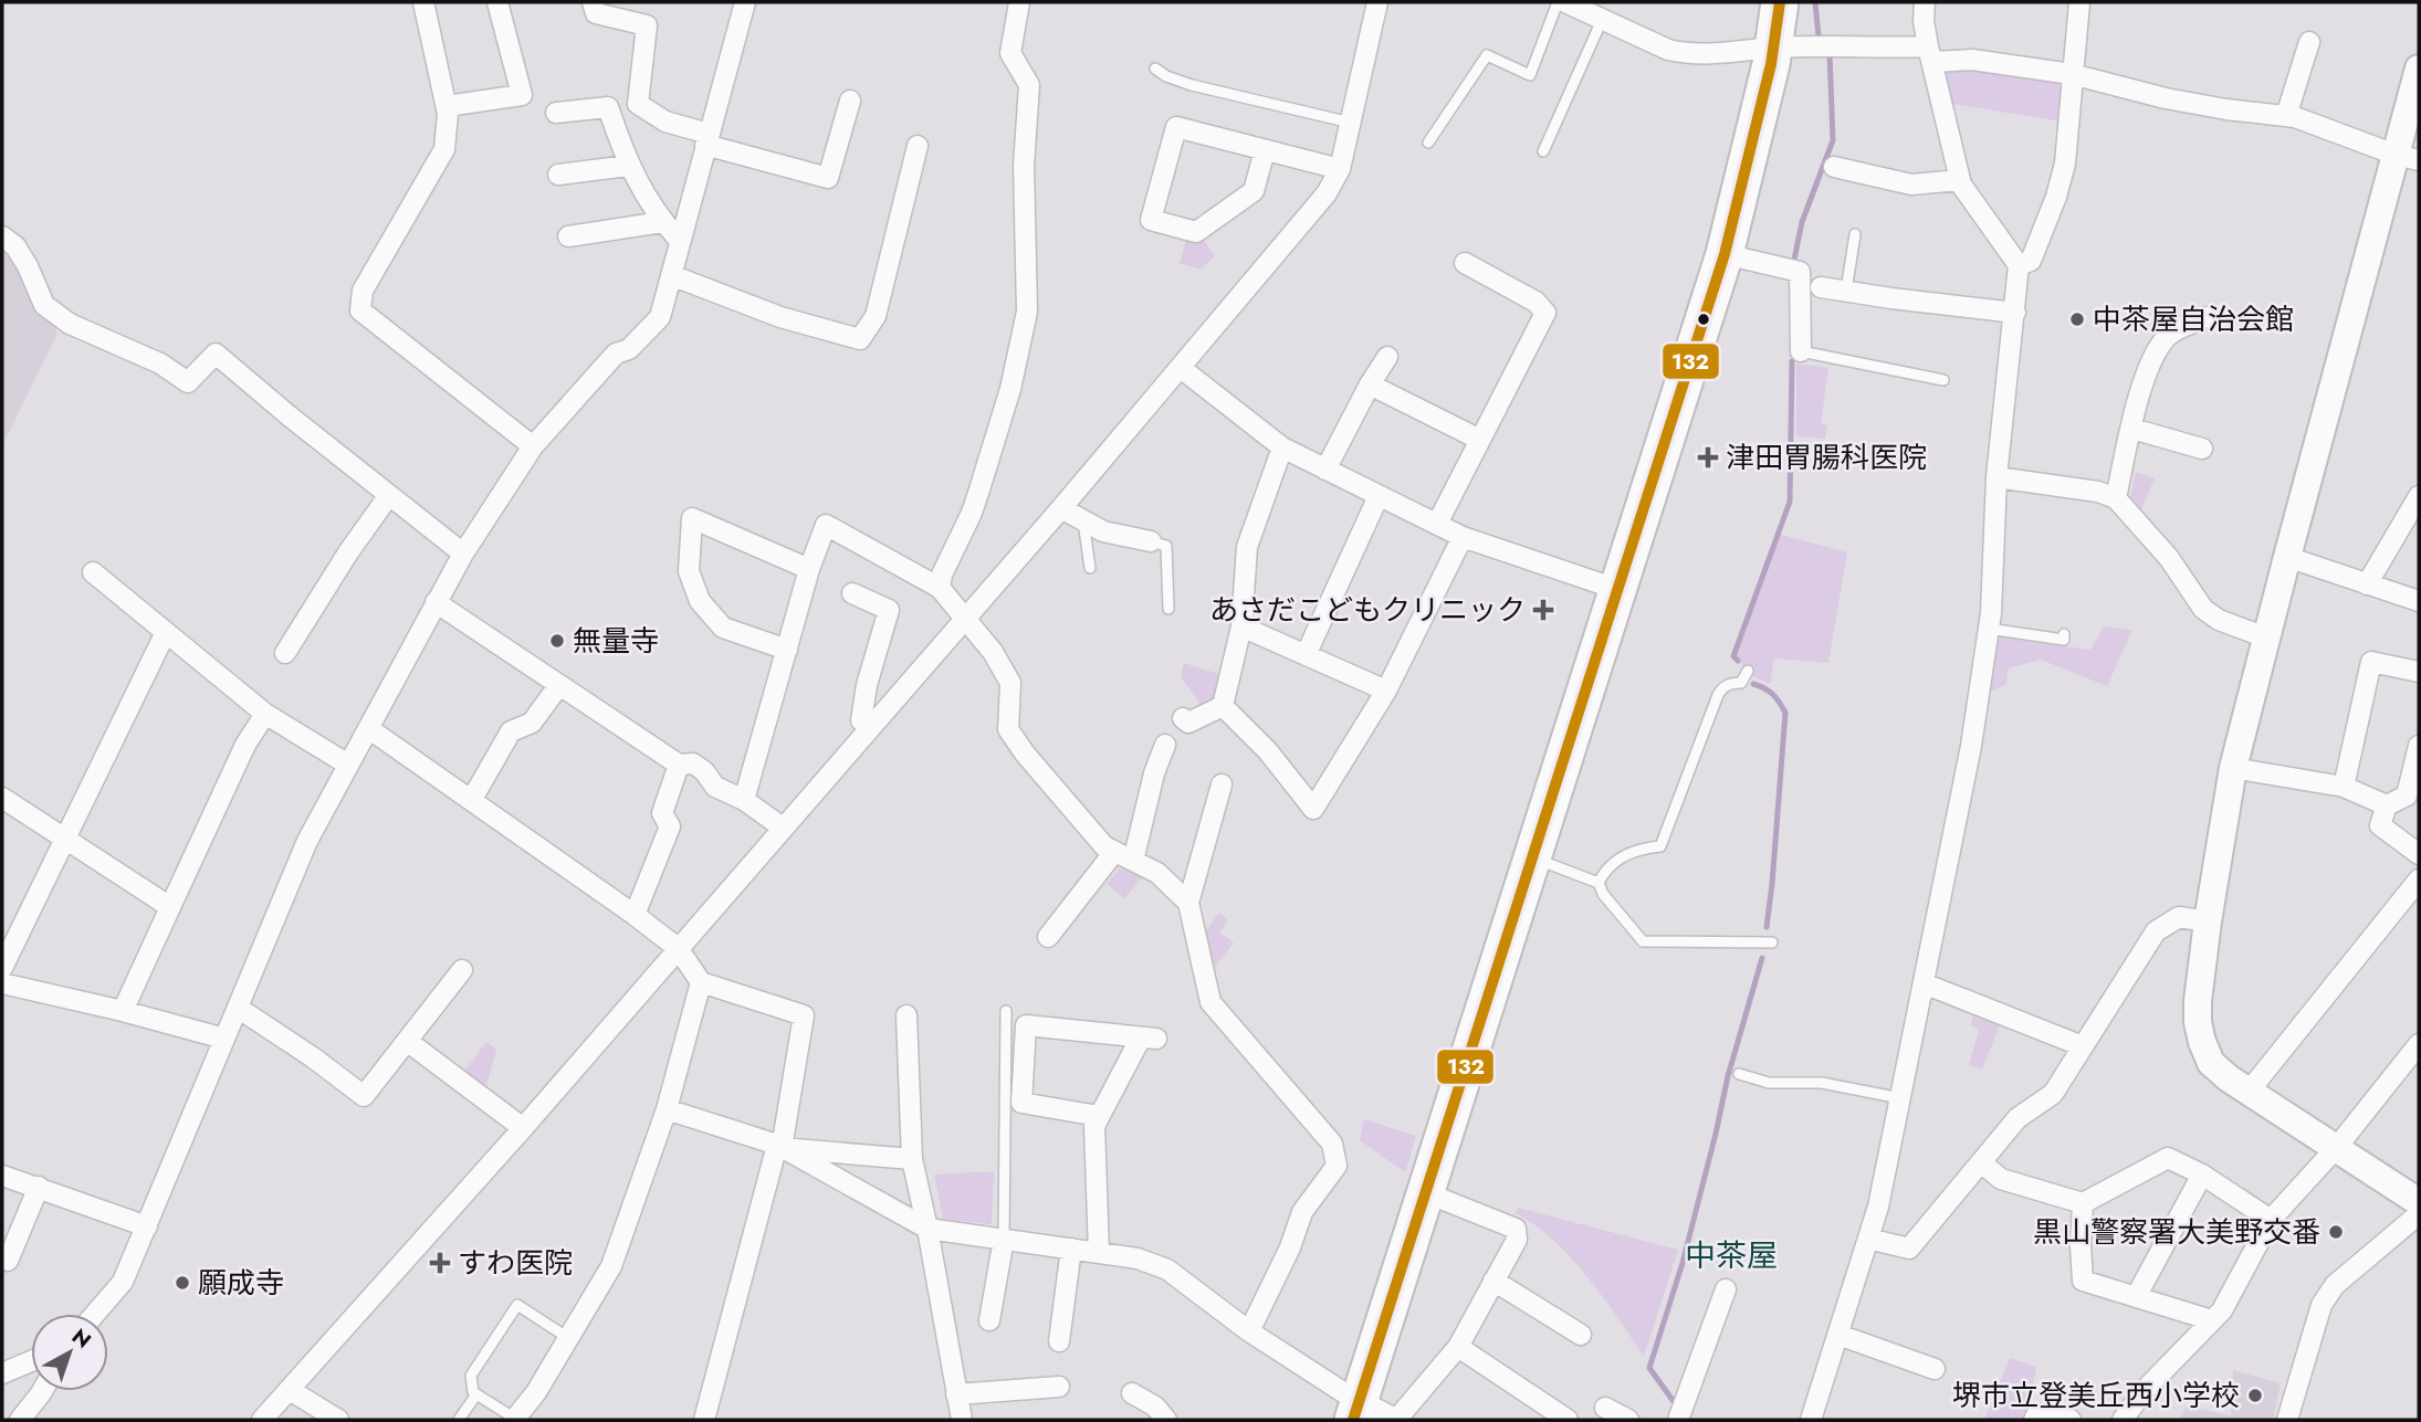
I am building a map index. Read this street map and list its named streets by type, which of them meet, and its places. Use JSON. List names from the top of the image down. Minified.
{"districts":["中茶屋"],"places":{"other":["中茶屋自治会館","無量寺","黒山警察署大美野交番","願成寺","堺市立登美丘西小学校"],"health":["津田胃腸科医院","あさだこどもクリニック","すわ医院"]},"lines":["transit line 132"],"north":"top right"}
